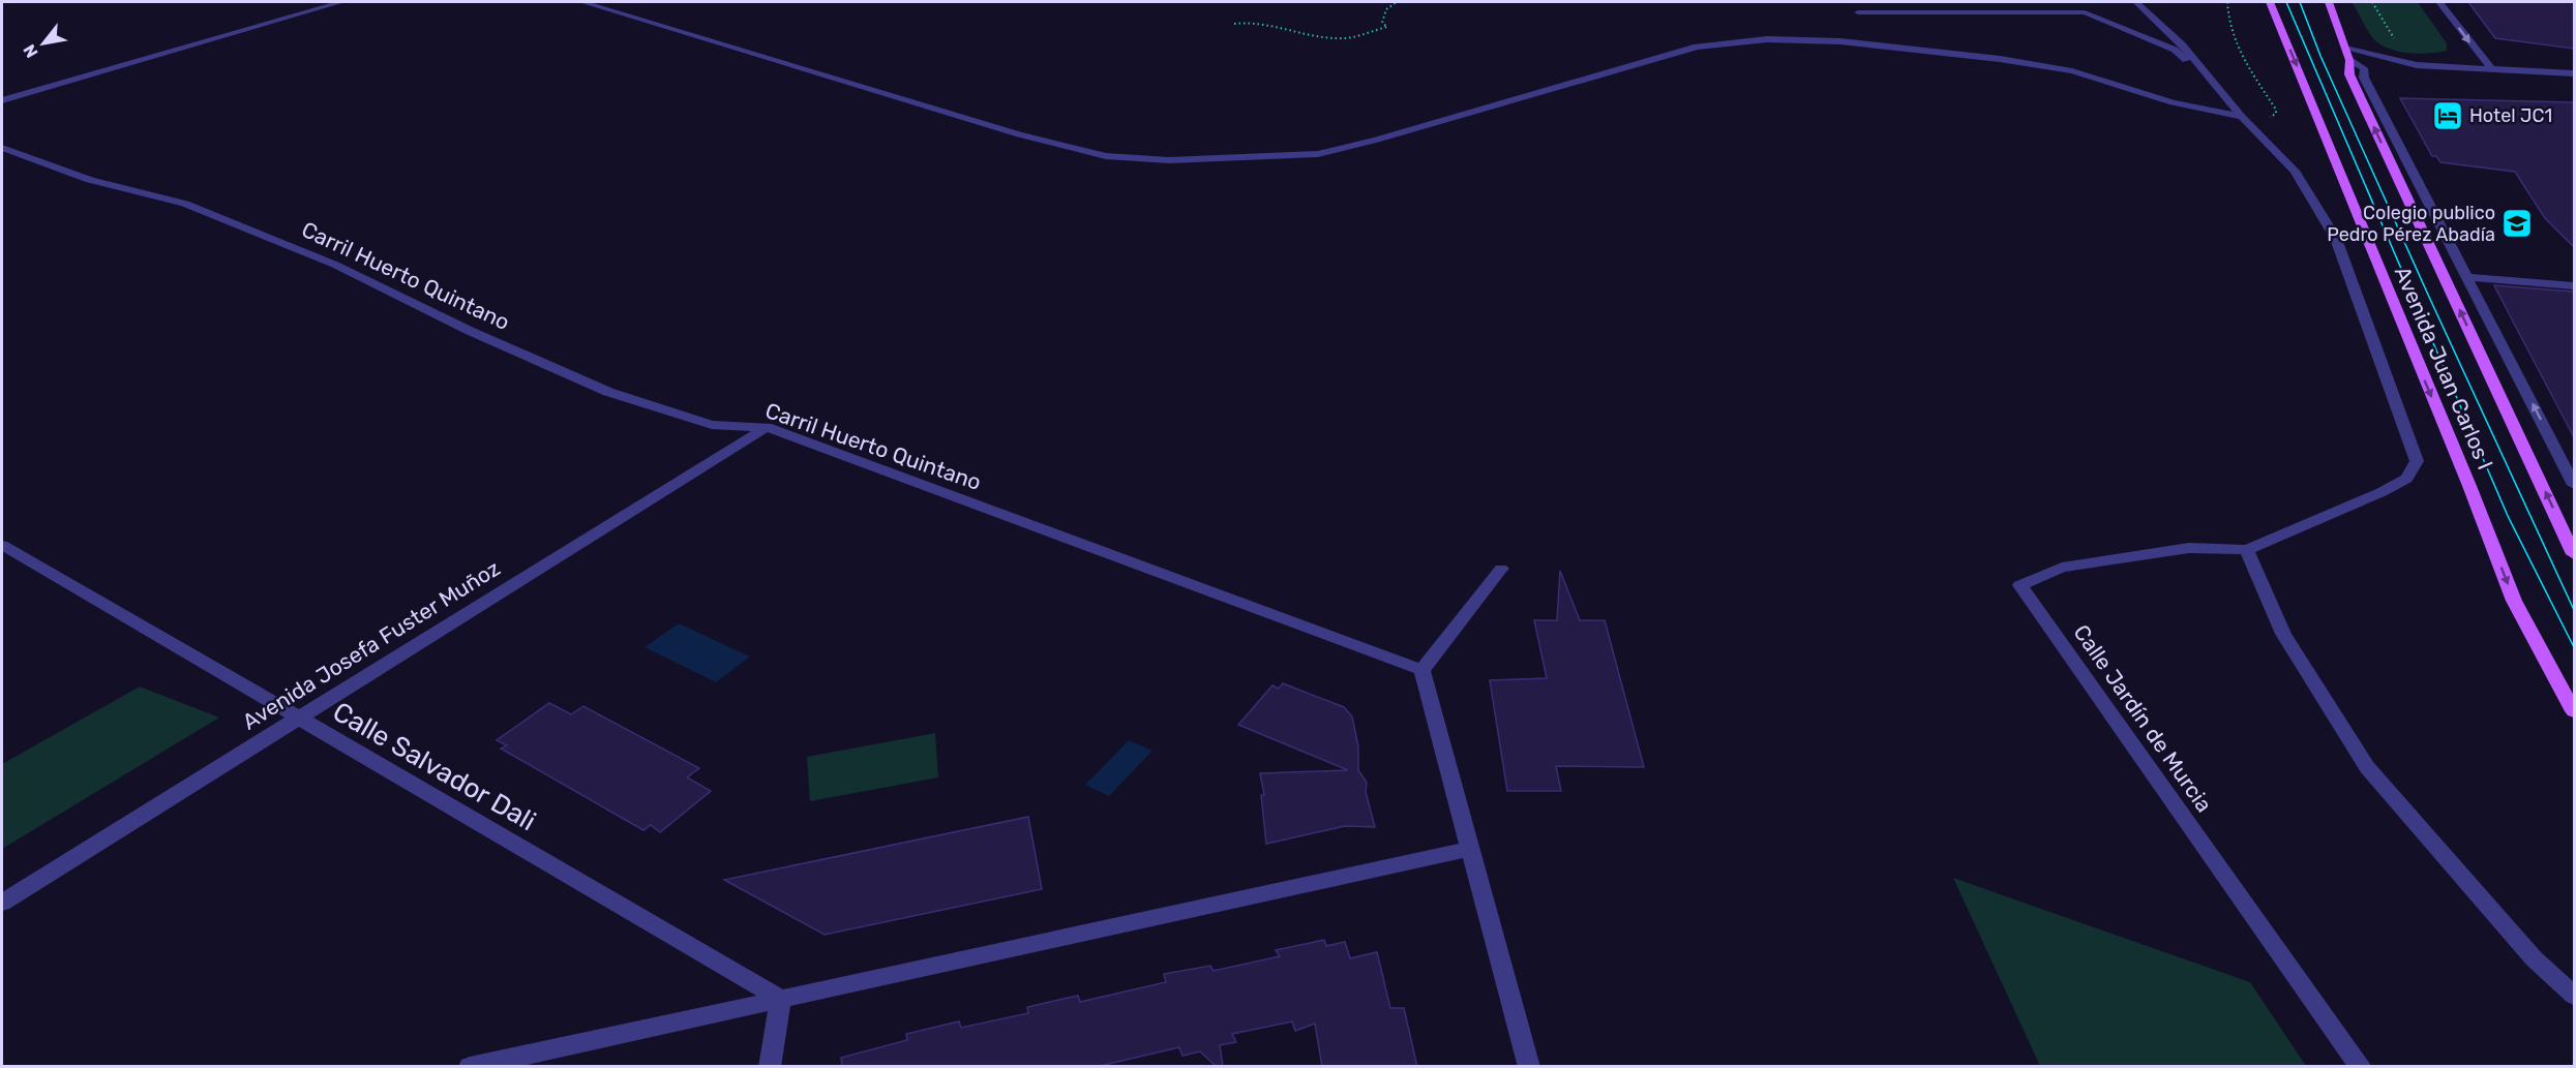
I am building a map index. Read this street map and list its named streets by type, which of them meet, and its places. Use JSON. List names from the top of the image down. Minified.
{"streets":{"main road":["Avenida Juan Carlos I"],"street":["Carril Huerto Quintano","Avenida Josefa Fuster Muñoz","Calle Jardín de Murcia","Calle Salvador Dali"]},"crossings":[["Carril Huerto Quintano","Avenida Josefa Fuster Muñoz"],["Avenida Josefa Fuster Muñoz","Calle Salvador Dali"]],"places":{"hotel":["Hotel JC1"],"school or university":["Colegio publico Pedro Pérez Abadía"]},"north":"bottom left"}
